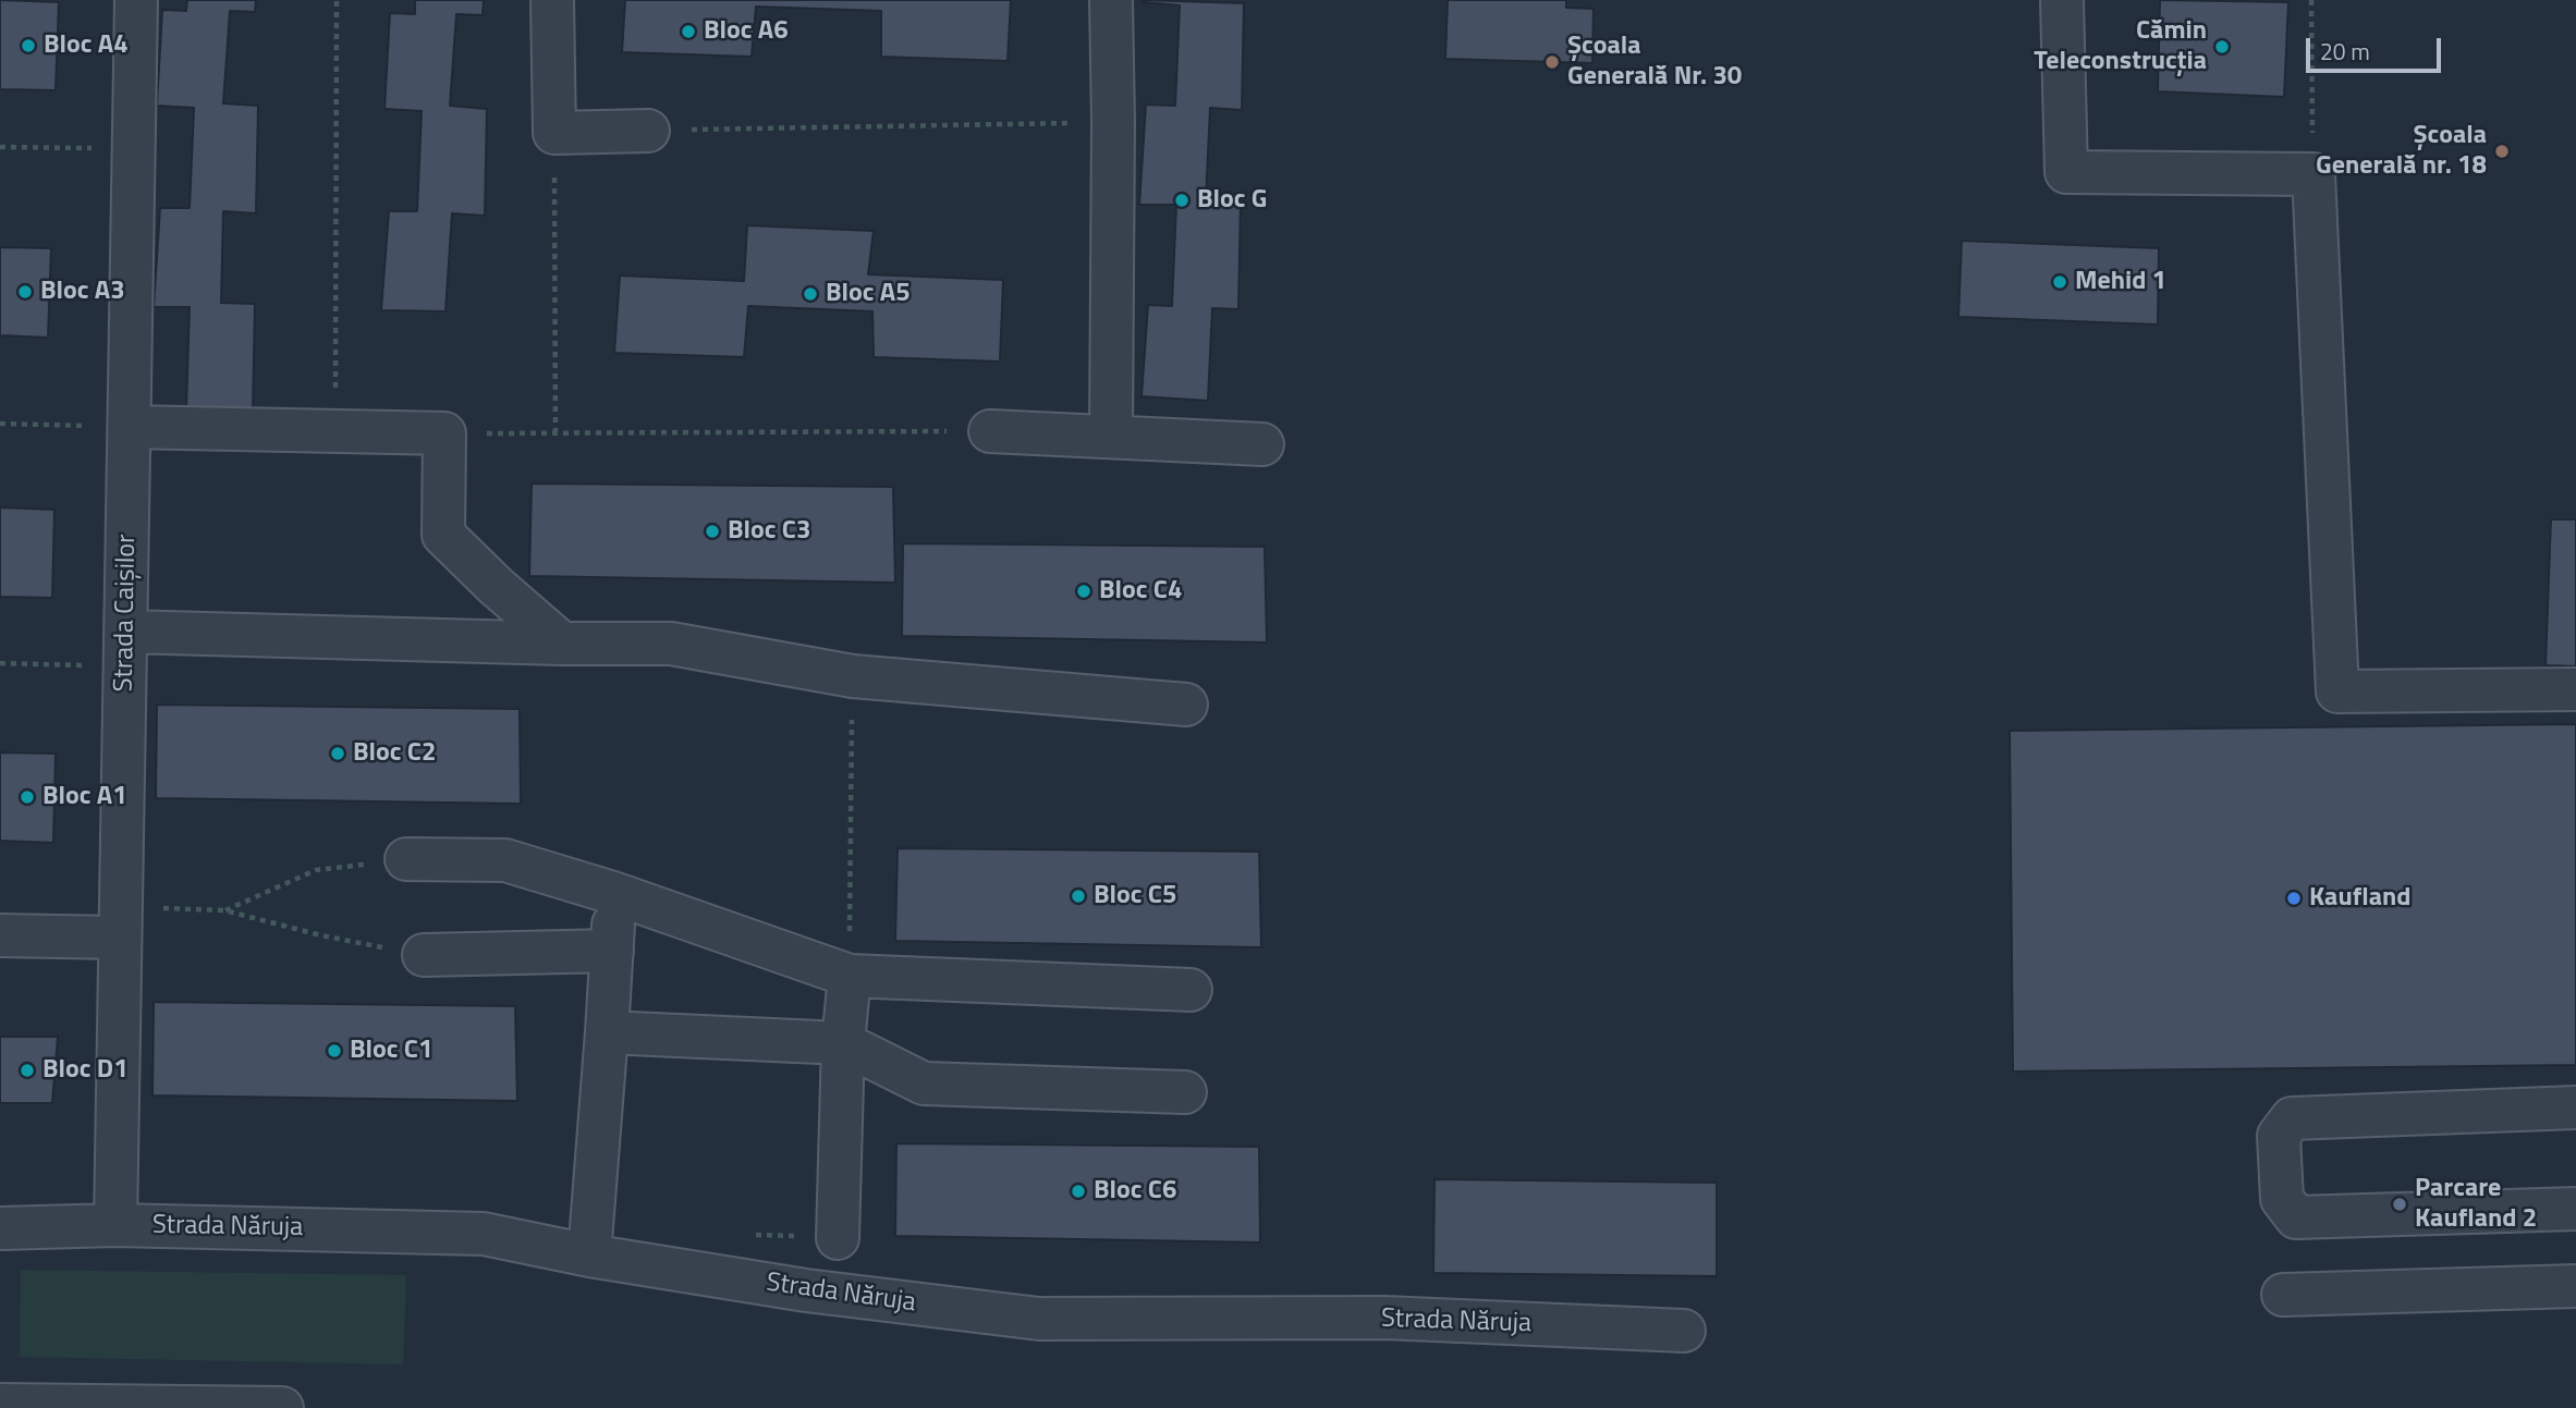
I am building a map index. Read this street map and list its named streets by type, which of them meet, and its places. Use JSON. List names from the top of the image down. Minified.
{"streets":{"street":["Strada Caișilor","Strada Năruja"]},"crossings":[["Strada Caișilor","Strada Năruja"]],"places":["Bloc A6","Bloc A4","Cămin Teleconstrucția","Școala Generală Nr. 30","Școala Generală nr. 18","Bloc G","Mehid 1","Bloc A3","Bloc A5","Bloc C3","Bloc C4","Bloc C2","Bloc A1","Bloc C5","Kaufland","Bloc C1","Bloc D1","Bloc C6","Parcare Kaufland 2"],"scale_bar":"20 m"}
